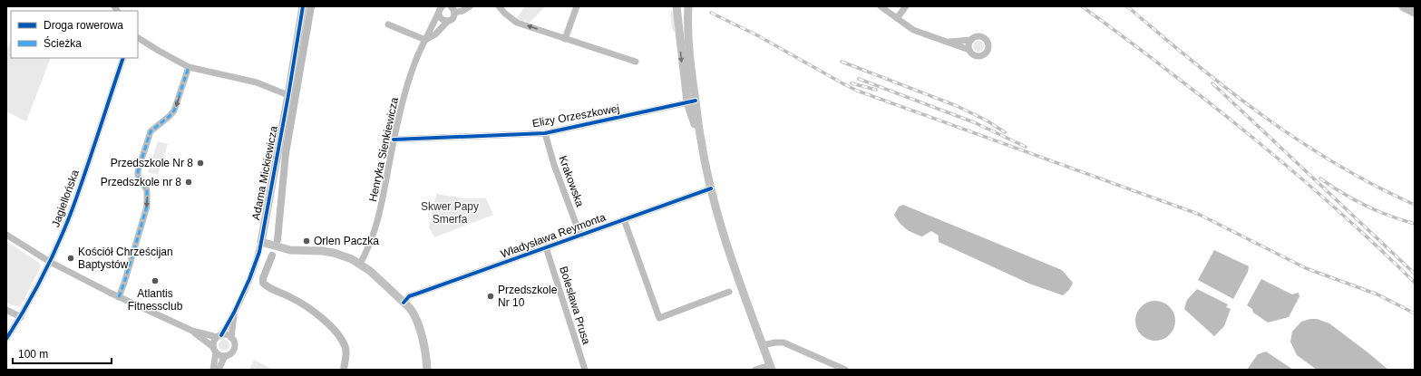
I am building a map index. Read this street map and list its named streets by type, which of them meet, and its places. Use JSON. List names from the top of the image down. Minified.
{"streets":{"street":["Elizy Orzeszkowej","Henryka Sienkiewicza","Adama Mickiewicza","Krakowska","Jagiellońska","Władysława Reymonta","Bolesława Prusa"]},"crossings":[["Elizy Orzeszkowej","Henryka Sienkiewicza"],["Elizy Orzeszkowej","Krakowska"],["Krakowska","Władysława Reymonta"],["Władysława Reymonta","Bolesława Prusa"]],"parks":["Skwer Papy Smerfa"],"places":["Przedszkole Nr 8","Przedszkole nr 8","Orlen Paczka","Kościół Chrześcijan Baptystów","Atlantis Fitnessclub","Przedszkole Nr 10"],"legend":["Droga rowerowa","Ścieżka"],"scale_bar":"100 m"}
